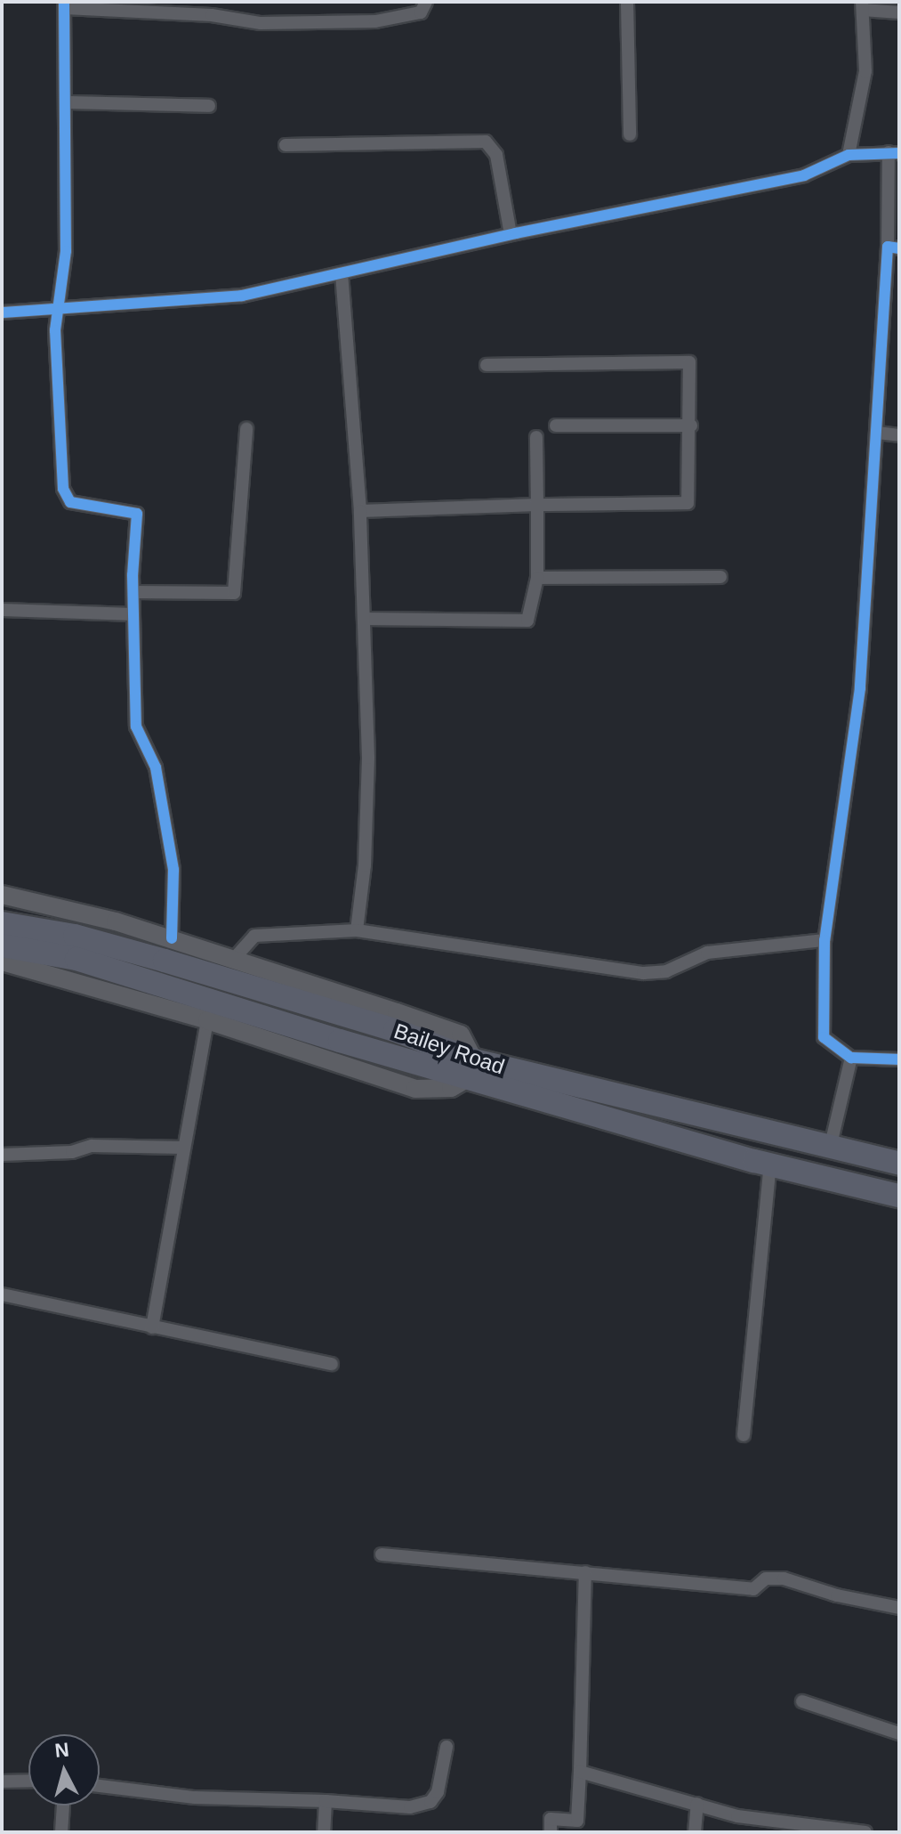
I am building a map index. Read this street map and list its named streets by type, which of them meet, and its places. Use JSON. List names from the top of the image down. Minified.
{"streets":{"highway":["Bailey Road"]},"north":"top"}
